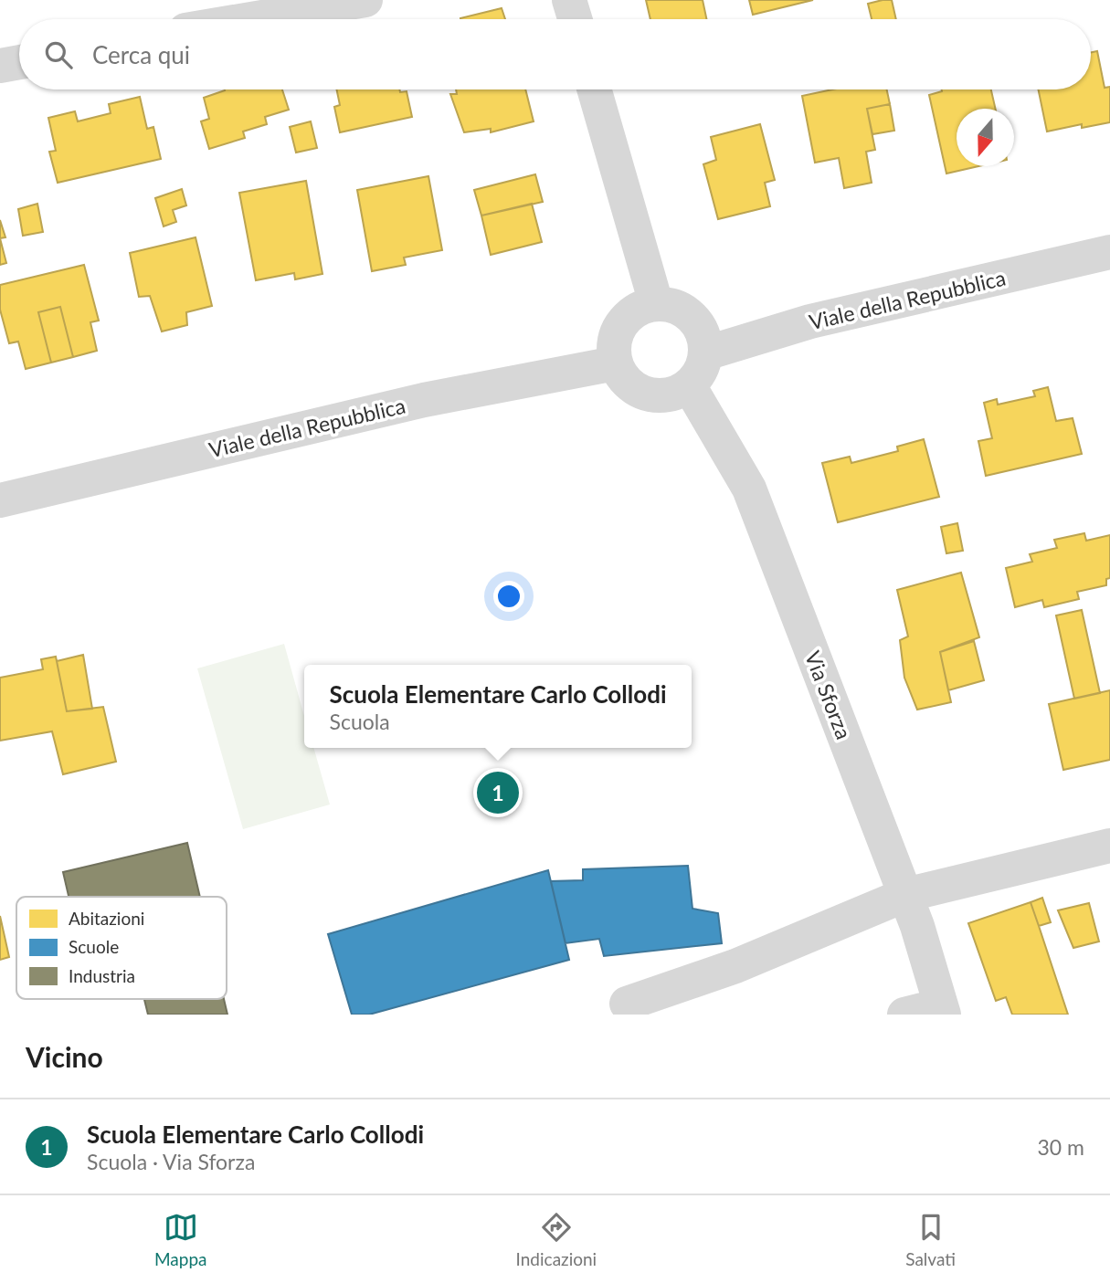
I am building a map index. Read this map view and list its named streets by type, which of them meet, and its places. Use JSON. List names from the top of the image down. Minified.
{"streets":{"street":["Viale della Repubblica","Via Sforza"]},"crossings":[["Viale della Repubblica","Via Sforza"]],"legend":["Abitazioni","Scuole","Industria"],"north":"bottom","page":{"search":"Cerca qui","popup":["Scuola Elementare Carlo Collodi","Scuola"],"pins":"1","heading":"Vicino","list":[{"mark":"1","name":"Scuola Elementare Carlo Collodi","note":"Scuola · Via Sforza","value":"30 m"}],"nav":["Mappa","Indicazioni","Salvati"]}}
